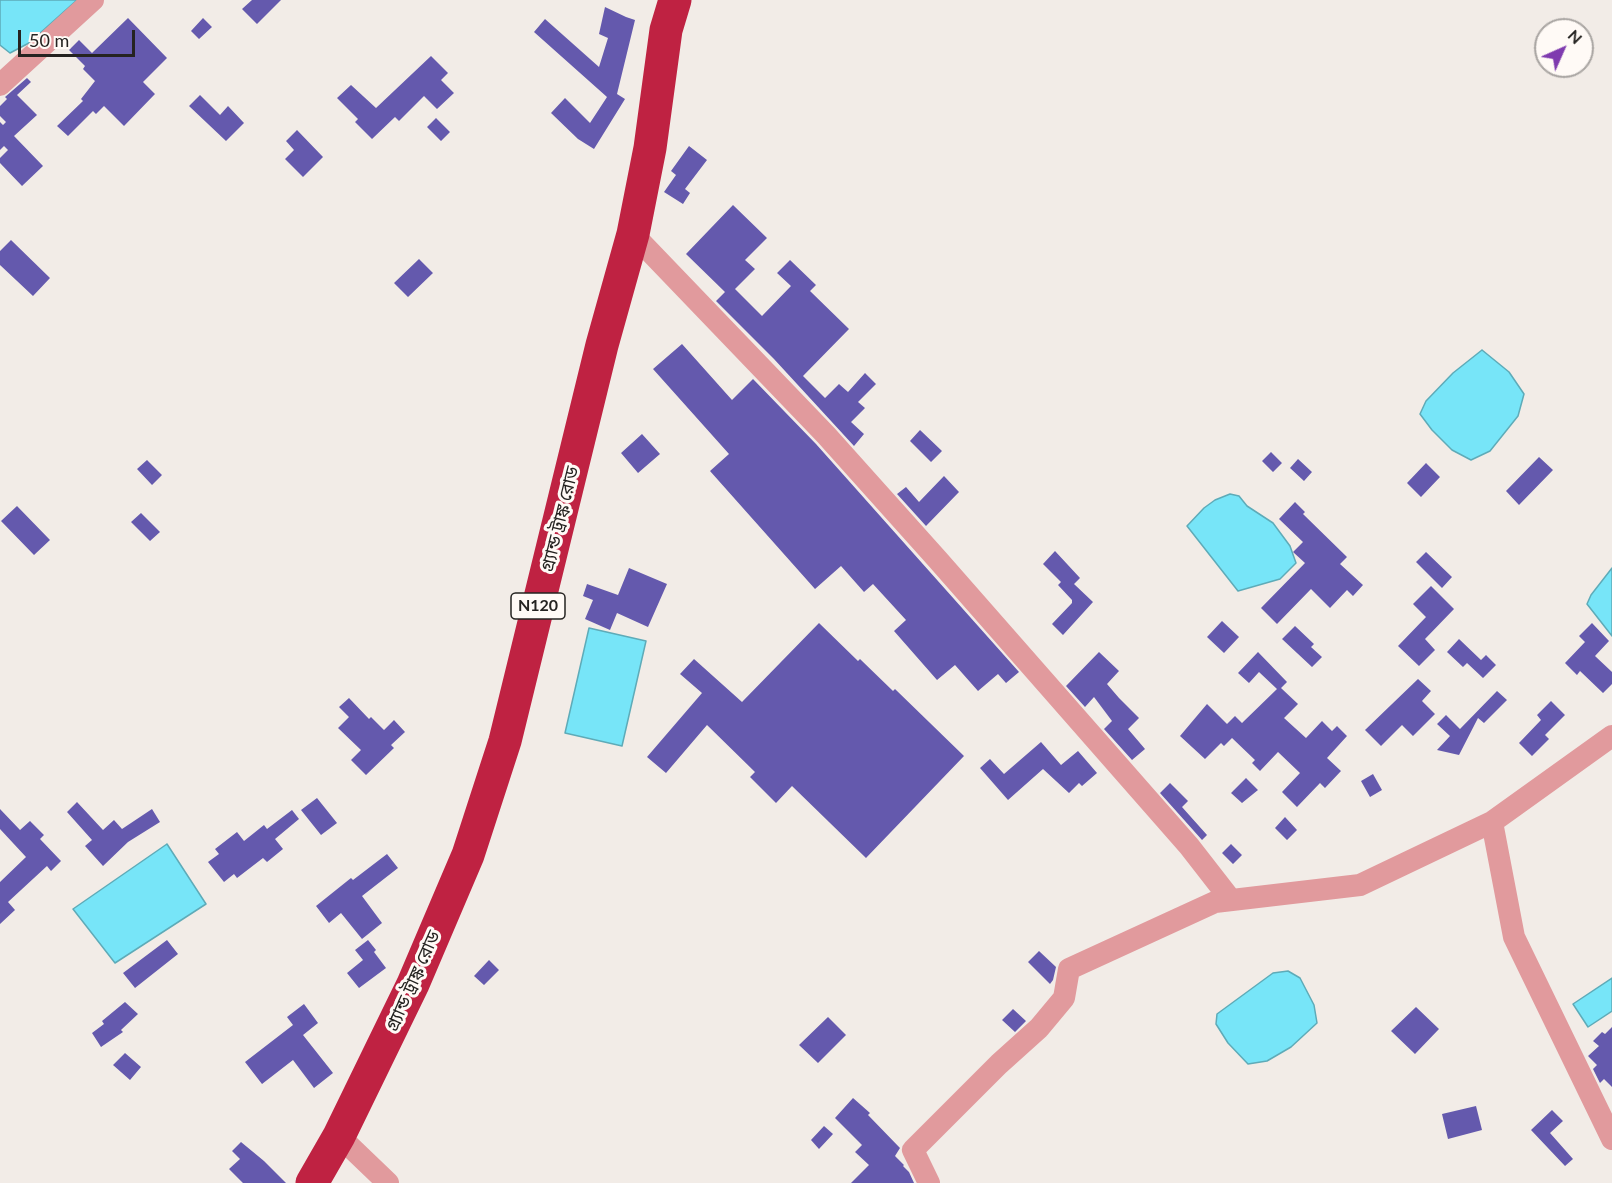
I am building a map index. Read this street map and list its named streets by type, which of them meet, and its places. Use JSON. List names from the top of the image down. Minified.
{"streets":{"highway":["গ্র্যান্ড ট্রাঙ্ক রোড","N120"]},"scale_bar":"50 m","north":"top right"}
